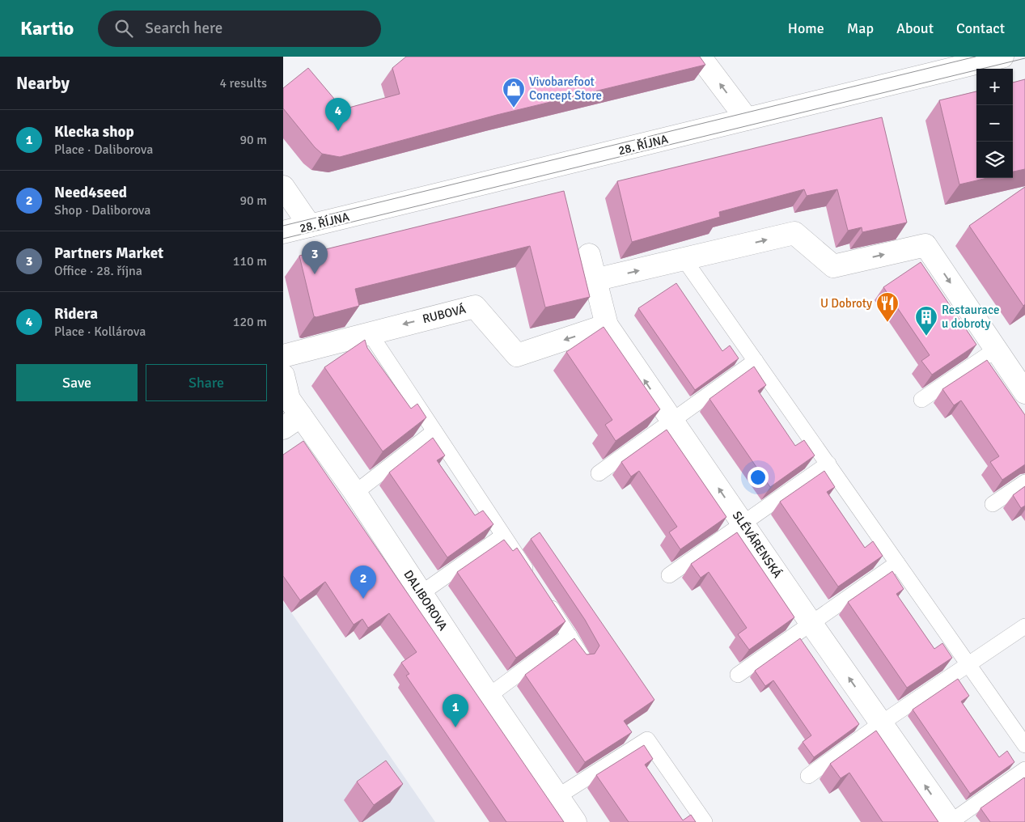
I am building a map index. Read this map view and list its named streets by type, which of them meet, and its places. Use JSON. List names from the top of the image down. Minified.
{"streets":{"street":["28. ŘÍJNA","RUBOVÁ","SLÉVÁRENSKÁ","DALIBOROVA"]},"crossings":[["RUBOVÁ","SLÉVÁRENSKÁ"]],"one_way":["RUBOVÁ","SLÉVÁRENSKÁ"],"places":{"shop":["Vivobarefoot Concept Store"],"restaurant":["U Dobroty"],"building":["Restaurace u dobroty"]},"page":{"header":"Kartio","search":"Search here","nav":["Home","Map","About","Contact"],"heading":["Nearby","4 results"],"map_buttons":["+","−"],"pins":["4","3","2","1"],"list":[{"mark":"1","name":"Klecka shop","note":"Place · Daliborova","value":"90 m"},{"mark":"2","name":"Need4seed","note":"Shop · Daliborova","value":"90 m"},{"mark":"3","name":"Partners Market","note":"Office · 28. října","value":"110 m"},{"mark":"4","name":"Ridera","note":"Place · Kollárova","value":"120 m"}],"buttons":["Save","Share"]}}
